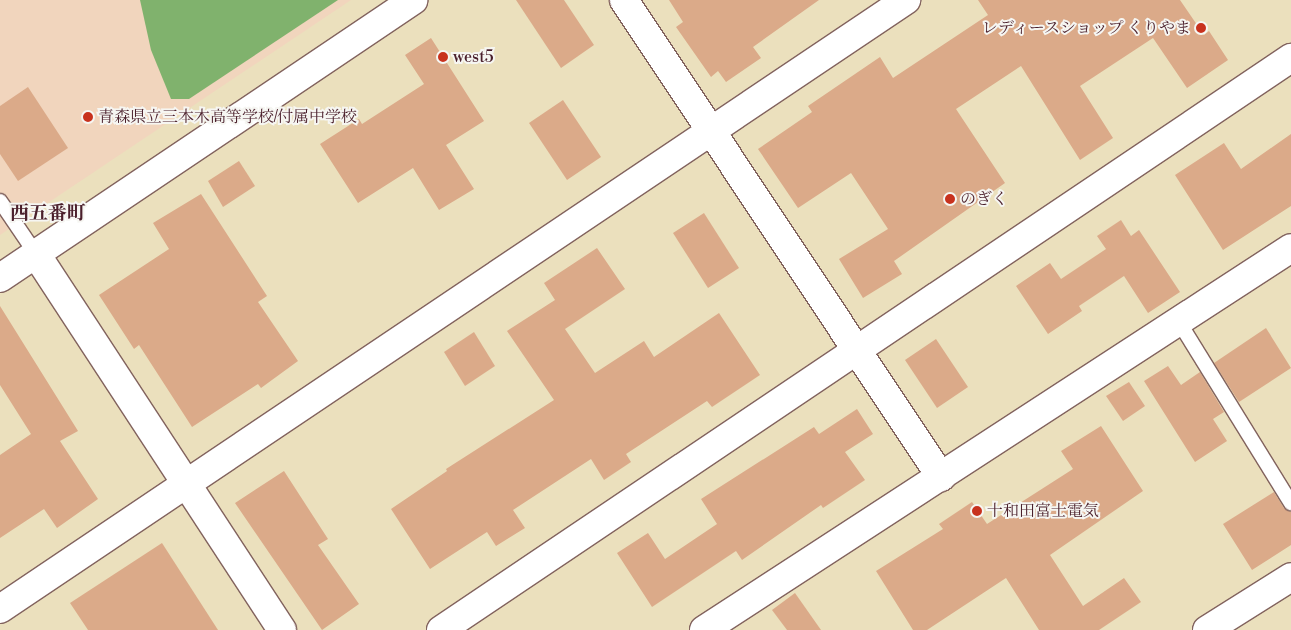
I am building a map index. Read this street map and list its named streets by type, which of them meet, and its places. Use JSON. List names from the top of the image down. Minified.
{"districts":["西五番町"],"places":["レディースショップ くりやま","west5","青森県立三本木高等学校/付属中学校","のぎく","十和田富士電気"]}
